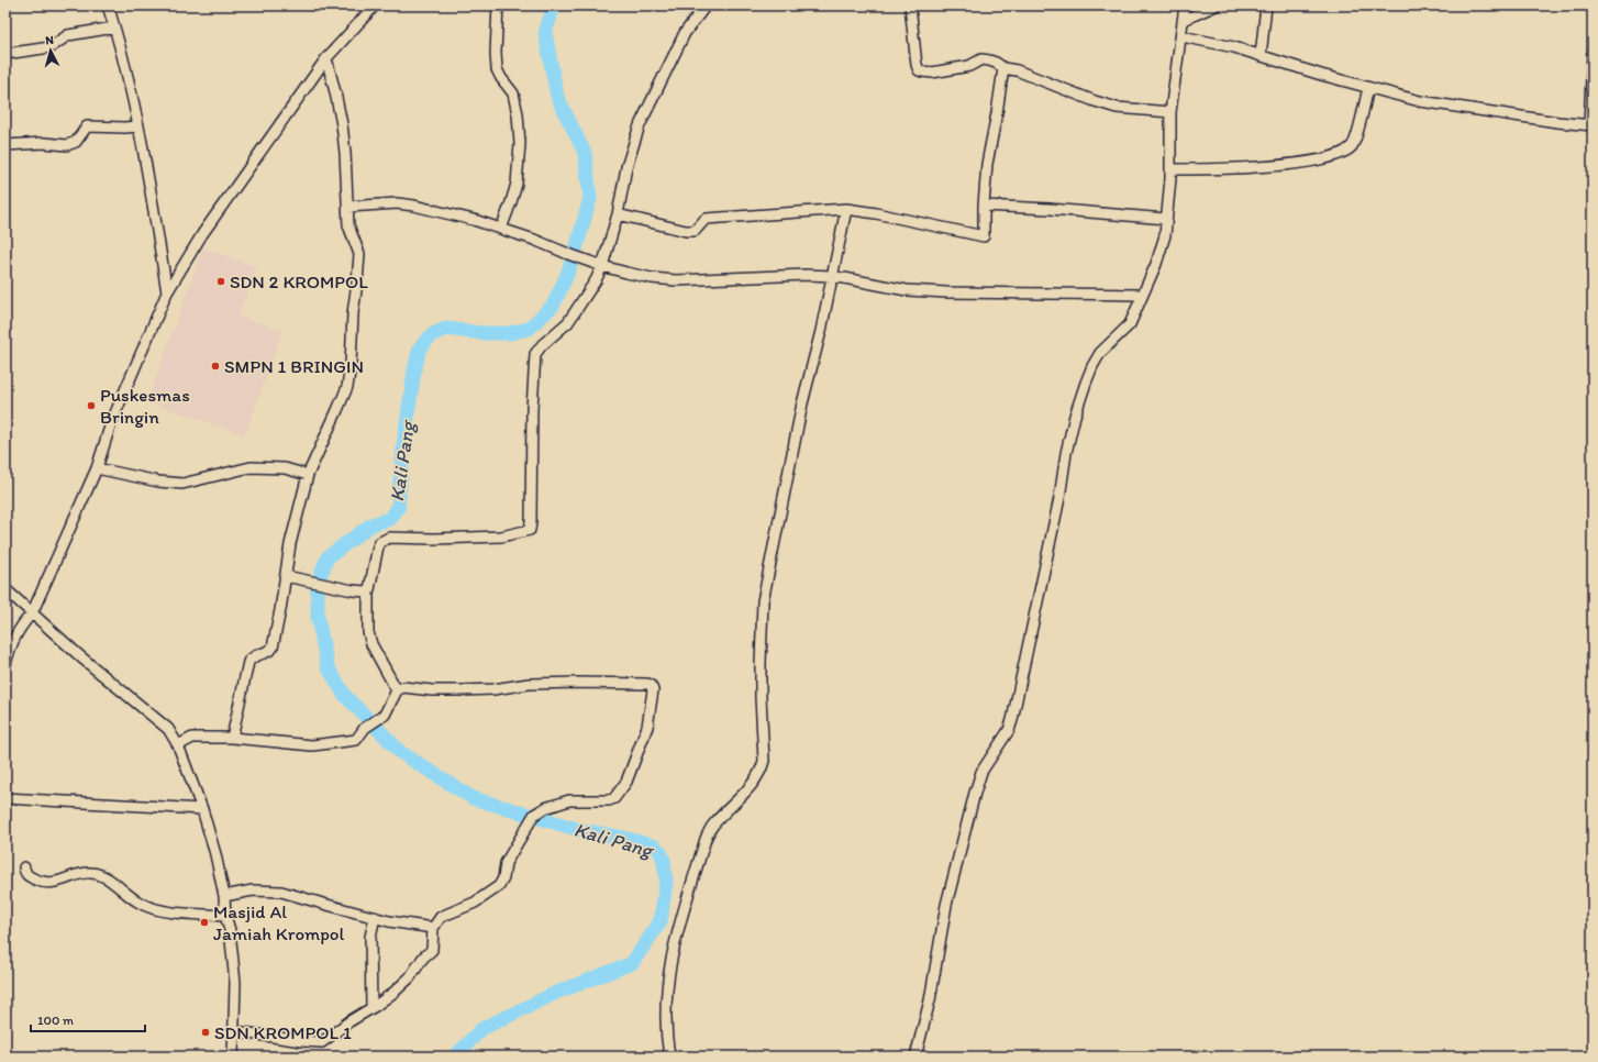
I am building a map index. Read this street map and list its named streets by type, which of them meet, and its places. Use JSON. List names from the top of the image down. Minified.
{"water":["Kali Pang"],"places":["SDN 2 KROMPOL","SMPN 1 BRINGIN","Puskesmas Bringin","Masjid Al Jamiah Krompol","SDN KROMPOL 1"],"scale_bar":"100 m","north":"top"}
